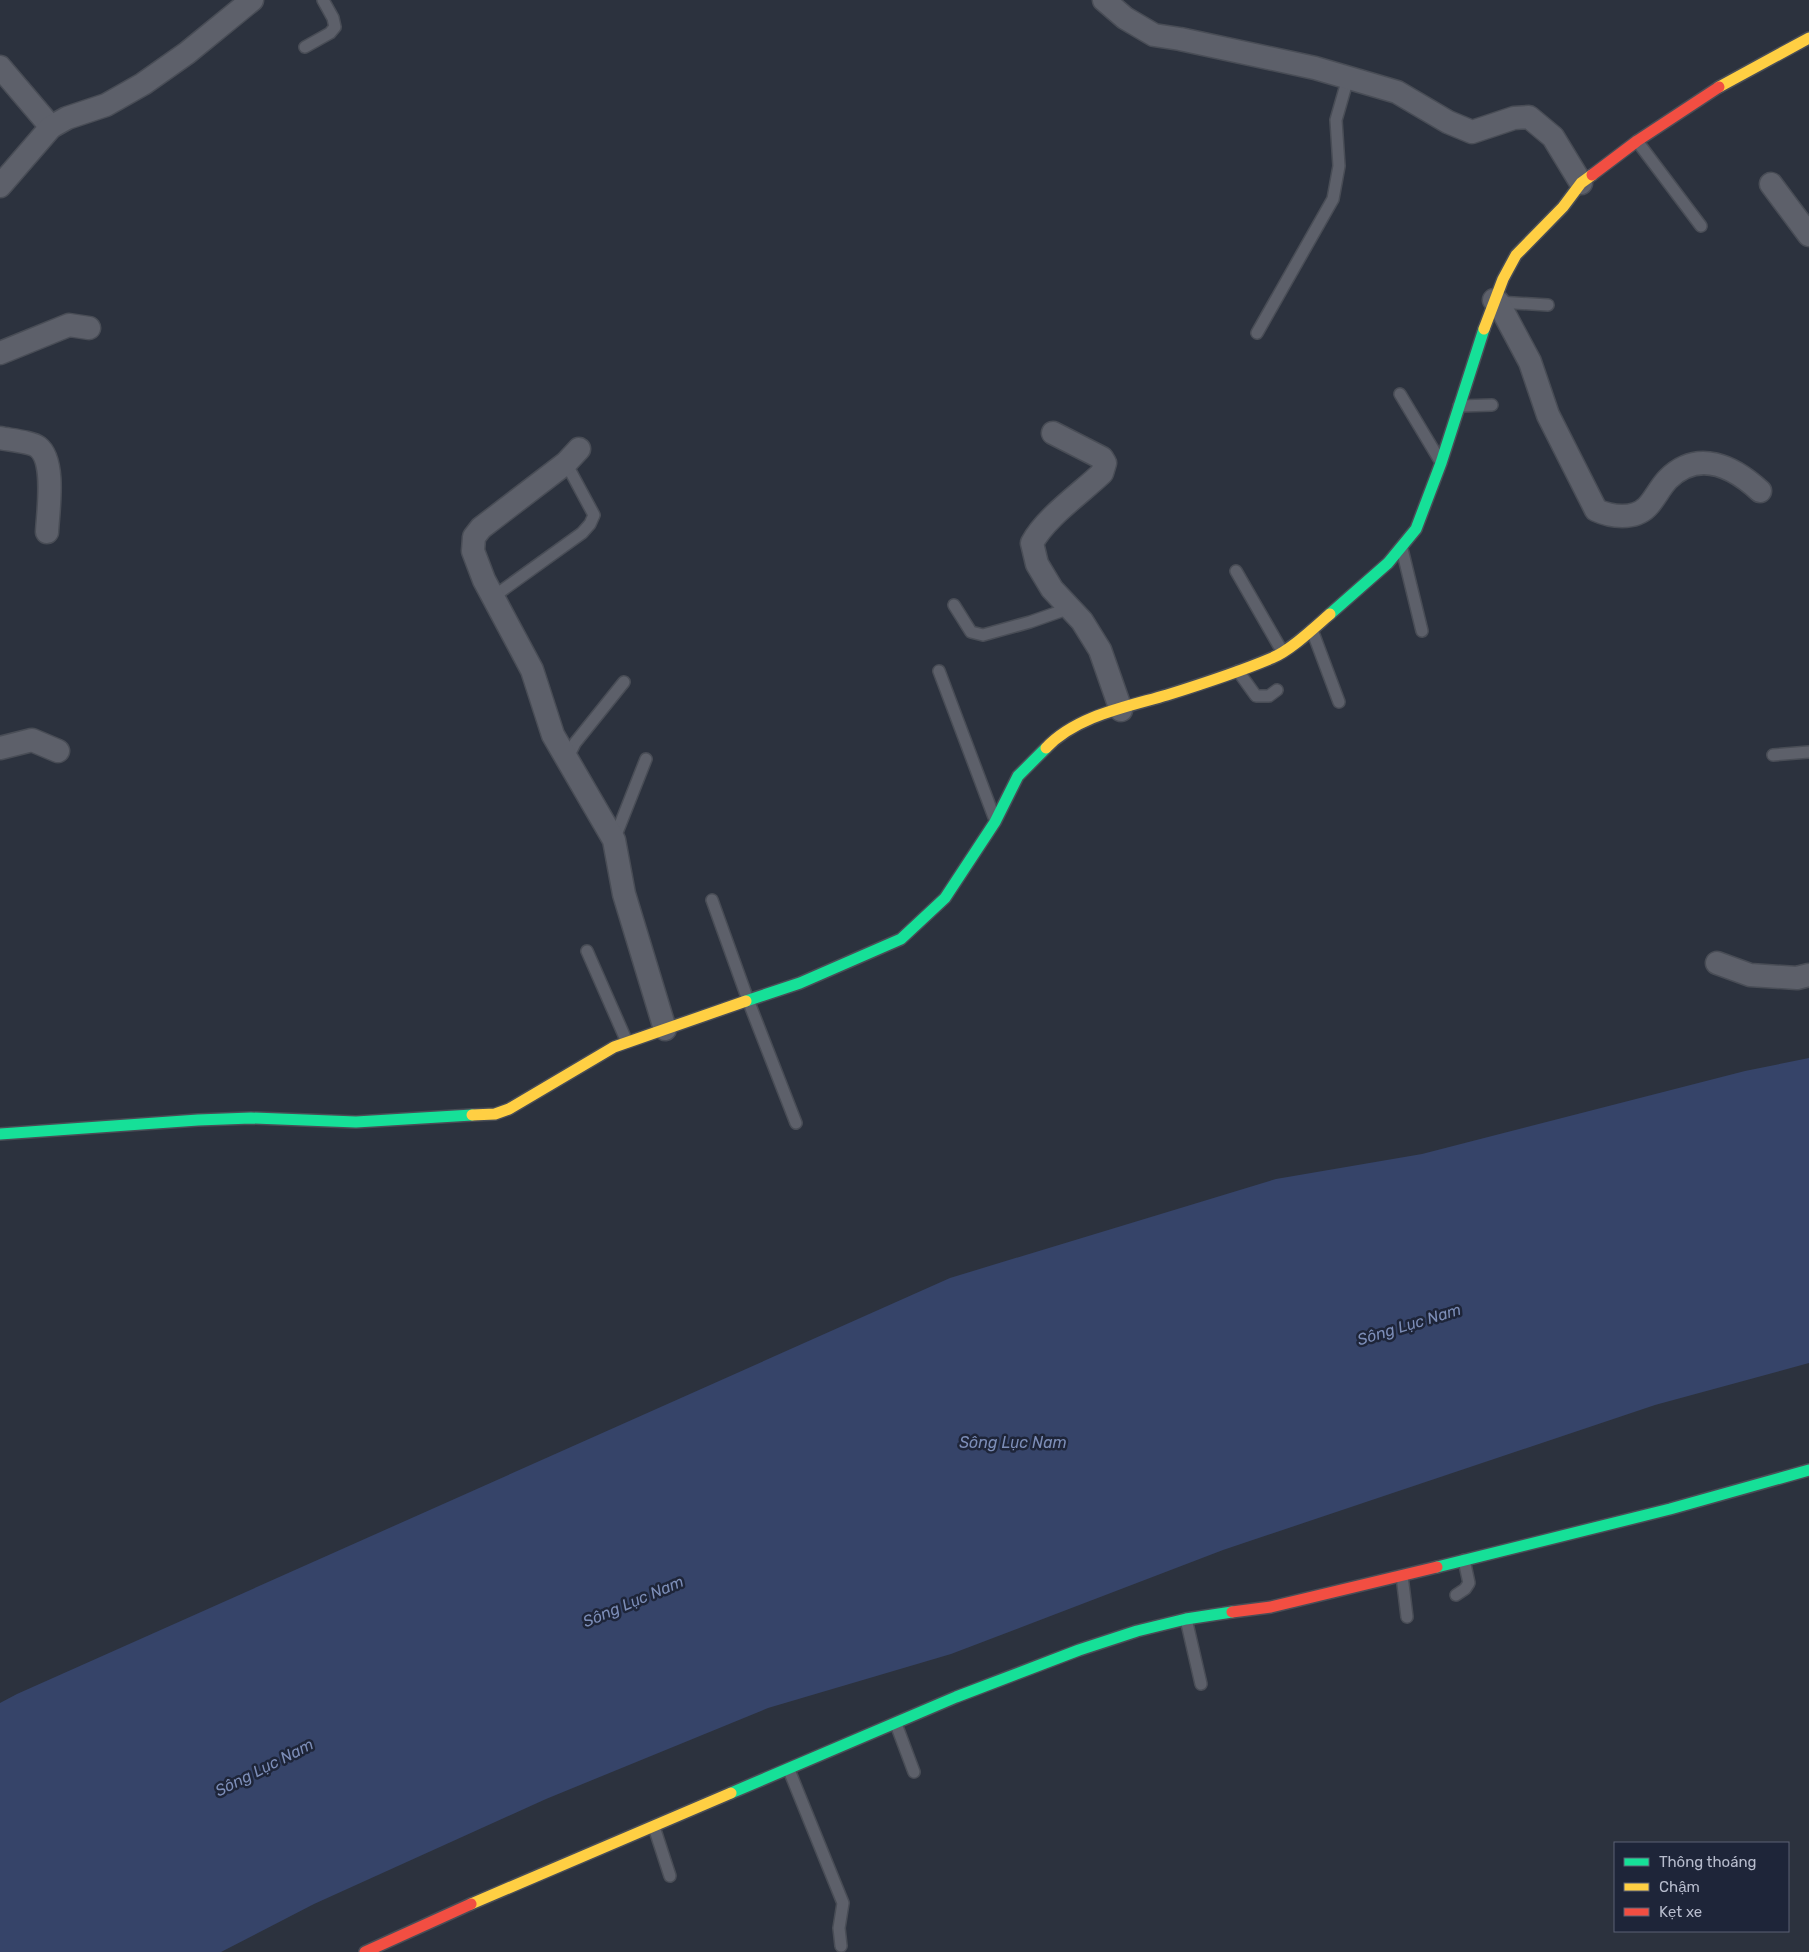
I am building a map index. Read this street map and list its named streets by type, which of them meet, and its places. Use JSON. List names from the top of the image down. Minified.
{"water":["Sông Lục Nam"],"legend":["Thông thoáng","Chậm","Kẹt xe"]}
